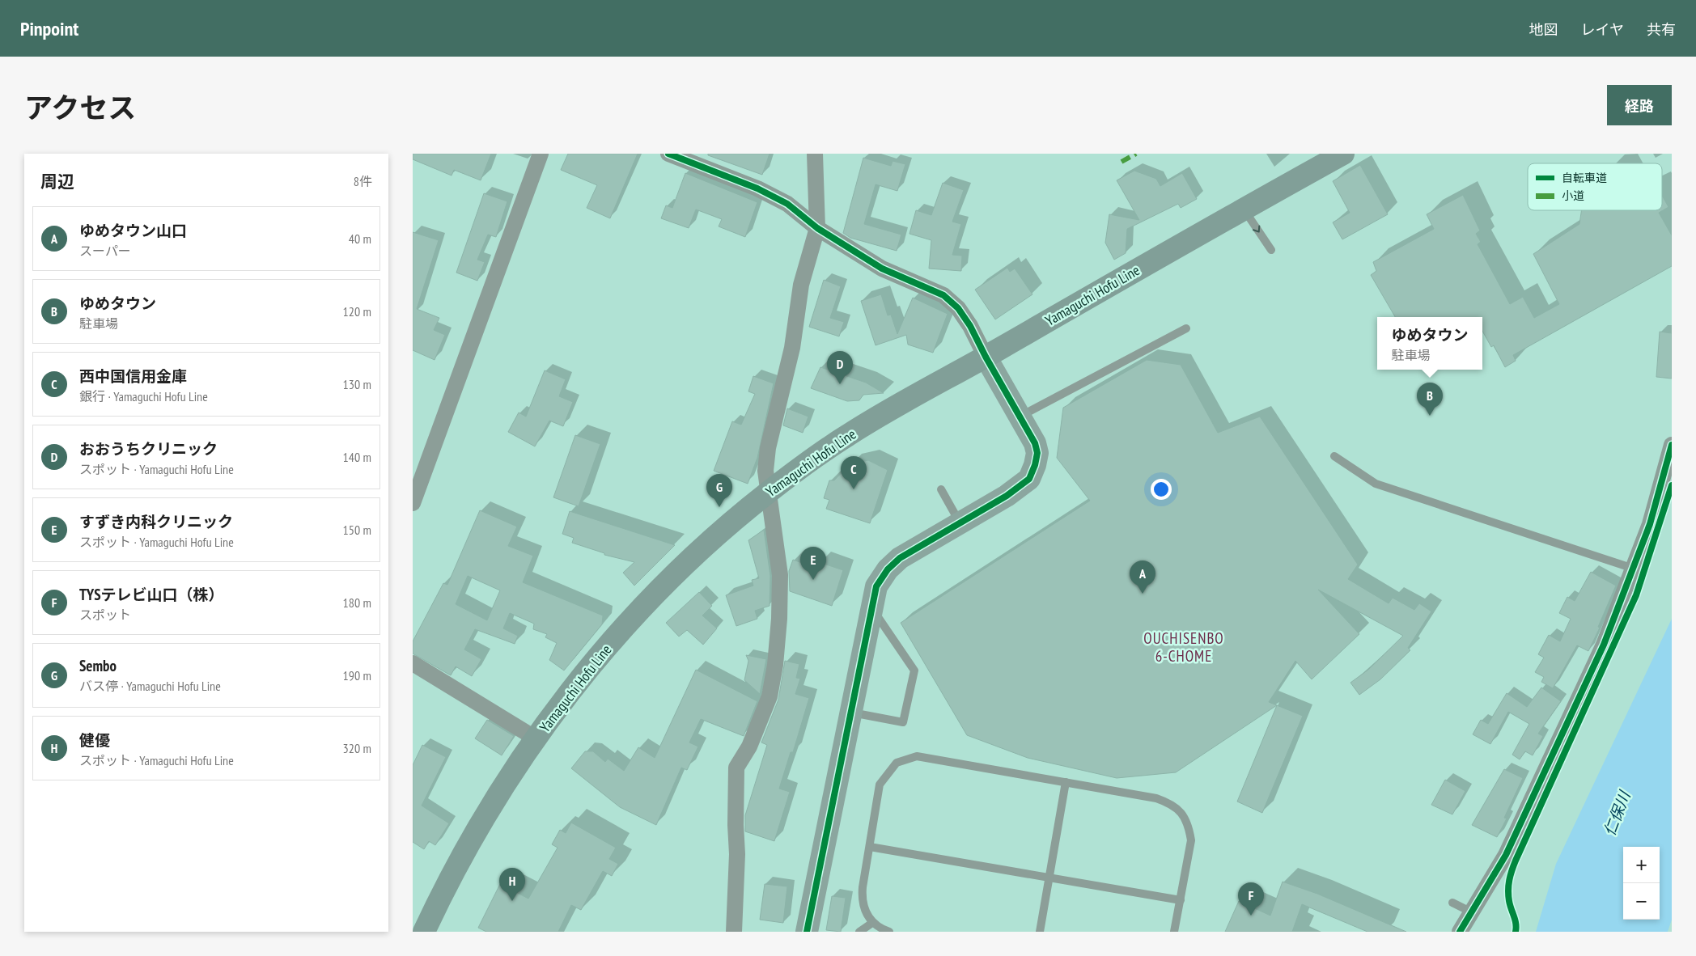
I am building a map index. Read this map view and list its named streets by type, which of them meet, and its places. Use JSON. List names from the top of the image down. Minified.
{"streets":{"main road":["Yamaguchi Hofu Line"]},"districts":["OUCHISENBO 6-CHOME"],"water":["仁保川"],"legend":["自転車道","小道"],"page":{"header":"Pinpoint","nav":["地図","レイヤ","共有"],"title":"アクセス","buttons":"経路","heading":["周辺","8件"],"list":[{"mark":"A","name":"ゆめタウン山口","note":"スーパー","value":"40 m"},{"mark":"B","name":"ゆめタウン","note":"駐車場","value":"120 m"},{"mark":"C","name":"西中国信用金庫","note":"銀行 · Yamaguchi Hofu Line","value":"130 m"},{"mark":"D","name":"おおうちクリニック","note":"スポット · Yamaguchi Hofu Line","value":"140 m"},{"mark":"E","name":"すずき内科クリニック","note":"スポット · Yamaguchi Hofu Line","value":"150 m"},{"mark":"F","name":"TYSテレビ山口（株）","note":"スポット","value":"180 m"},{"mark":"G","name":"Sembo","note":"バス停 · Yamaguchi Hofu Line","value":"190 m"},{"mark":"H","name":"健優","note":"スポット · Yamaguchi Hofu Line","value":"320 m"}],"popup":["ゆめタウン","駐車場"],"pins":["D","B","C","G","E","A","H","F"],"map_buttons":["+","−"]}}
